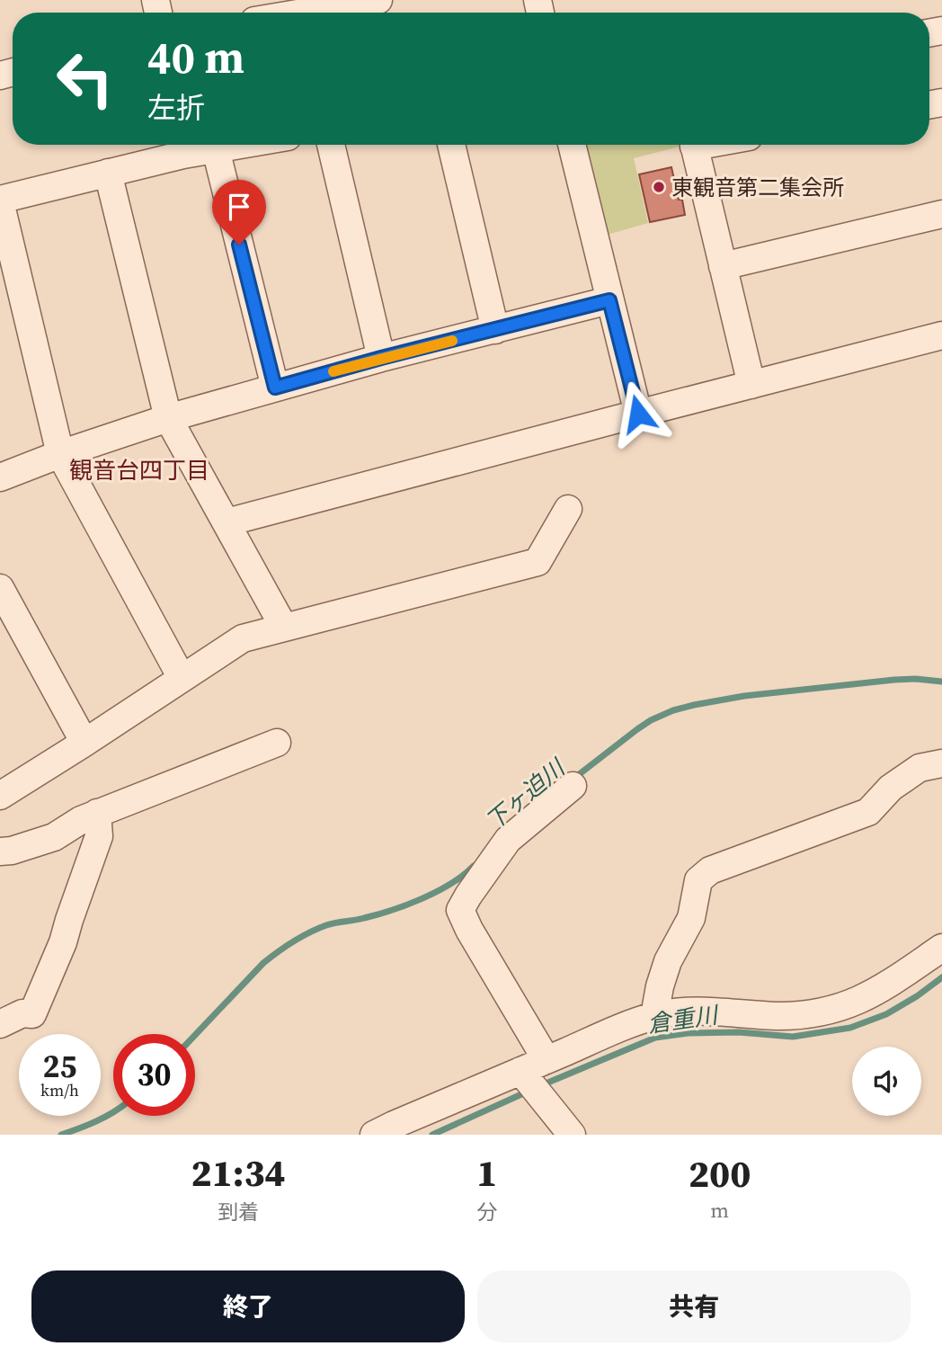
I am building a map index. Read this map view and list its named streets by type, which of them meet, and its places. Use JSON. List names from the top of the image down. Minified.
{"districts":["観音台四丁目"],"water":["下ヶ迫川","倉重川"],"places":["東観音第二集会所"],"page":{"turn":["40 m","左折"],"speed":"25 km/h","limit":"30","eta":["21:34","到着","1","分","200","m"],"buttons":["終了","共有"]}}
